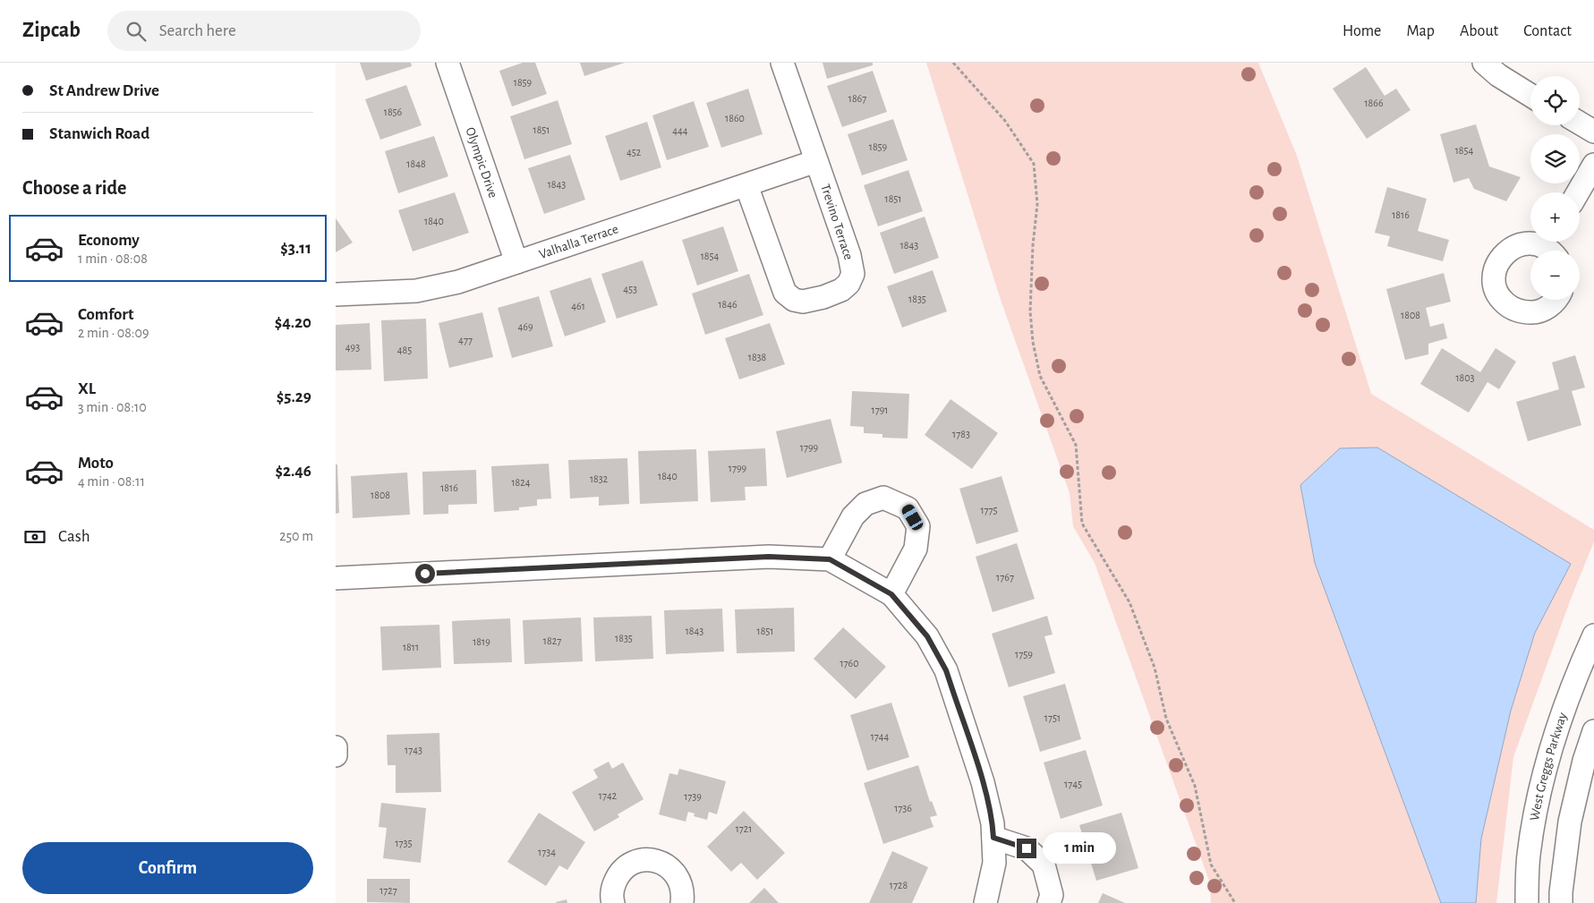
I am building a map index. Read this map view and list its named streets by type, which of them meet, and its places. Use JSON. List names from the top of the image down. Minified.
{"streets":{"street":["Olympic Drive","Trevino Terrace","Valhalla Terrace","West Greggs Parkway"]},"crossings":[["Olympic Drive","Valhalla Terrace"],["Trevino Terrace","Valhalla Terrace"]],"house_numbers":["1859","1867","1866","1856","1860","1851","444","1859","1854","452","1848","1843","1851","1816","1840","1843","1854","453","1835","1846","461","1808","469","477","493","485","1838","1803","1791","1783","1799","1799","1840","1832","1824","1816","1808","1775","1767","1843","1851","1835","1827","1819","1811","1759","1760","1751","1744","1743","1745","1742","1739","1736","1721","1735","1734","1728","1727"],"page":{"header":"Zipcab","search":"Search here","nav":["Home","Map","About","Contact"],"banner":["St Andrew Drive","Stanwich Road"],"map_buttons":["+","−"],"heading":"Choose a ride","list":[{"name":"Economy","note":"1 min · 08:08","value":"$3.11"},{"name":"Comfort","note":"2 min · 08:09","value":"$4.20"},{"name":"XL","note":"3 min · 08:10","value":"$5.29"},{"name":"Moto","note":"4 min · 08:11","value":"$2.46"}],"pay":["Cash","250 m"],"bubble":"1 min","buttons":"Confirm"}}
